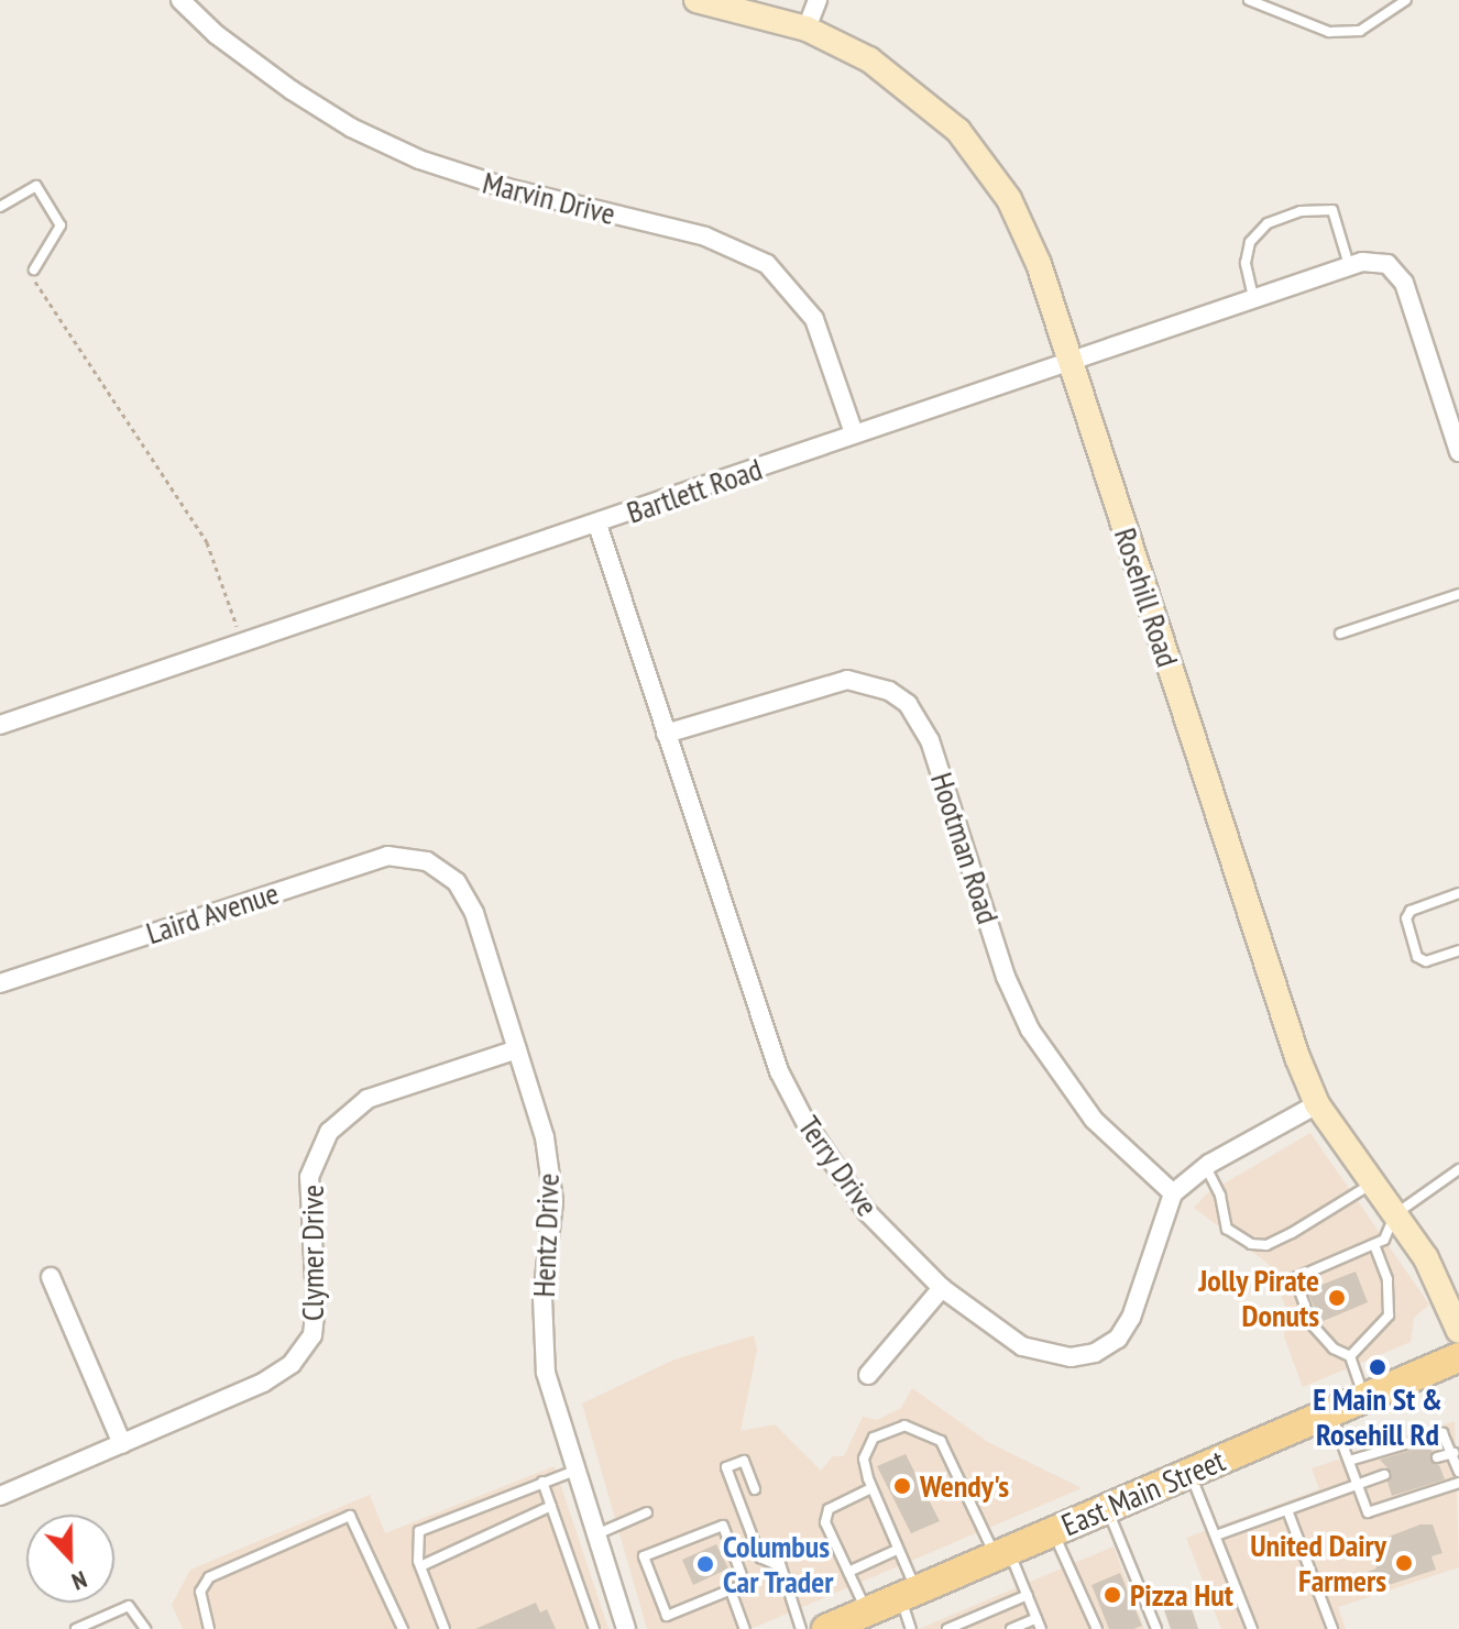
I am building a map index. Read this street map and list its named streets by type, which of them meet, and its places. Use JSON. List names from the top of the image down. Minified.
{"streets":{"main road":["East Main Street"],"street":["Marvin Drive","Bartlett Road","Rosehill Road","Hootman Road","Laird Avenue","Terry Drive","Hentz Drive","Clymer Drive"]},"crossings":[["Marvin Drive","Bartlett Road"],["Bartlett Road","Rosehill Road"],["Bartlett Road","Terry Drive"],["Hootman Road","Terry Drive"],["Laird Avenue","Hentz Drive"],["Hentz Drive","Clymer Drive"]],"places":["Jolly Pirate Donuts","E Main St & Rosehill Rd","Wendy's","United Dairy Farmers","Columbus Car Trader","Pizza Hut"],"north":"bottom"}
